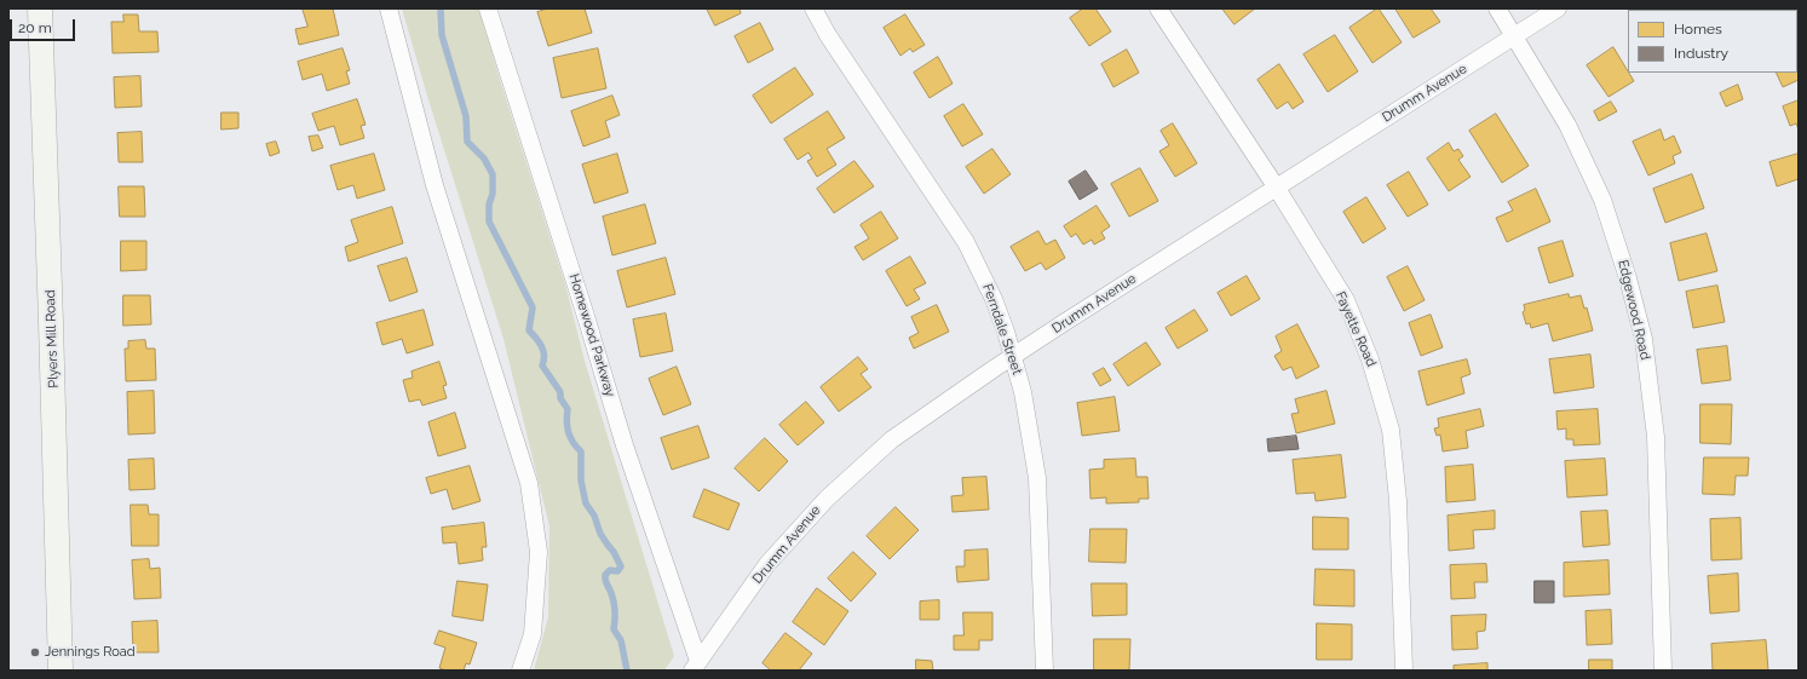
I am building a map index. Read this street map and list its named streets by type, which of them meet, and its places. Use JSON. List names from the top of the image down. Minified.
{"streets":{"street":["Drumm Avenue","Edgewood Road","Ferndale Street","Fayette Road","Homewood Parkway","Plyers Mill Road"]},"crossings":[["Drumm Avenue","Edgewood Road"],["Drumm Avenue","Ferndale Street"],["Drumm Avenue","Fayette Road"],["Drumm Avenue","Homewood Parkway"]],"places":["Jennings Road"],"legend":["Homes","Industry"],"scale_bar":"20 m"}
